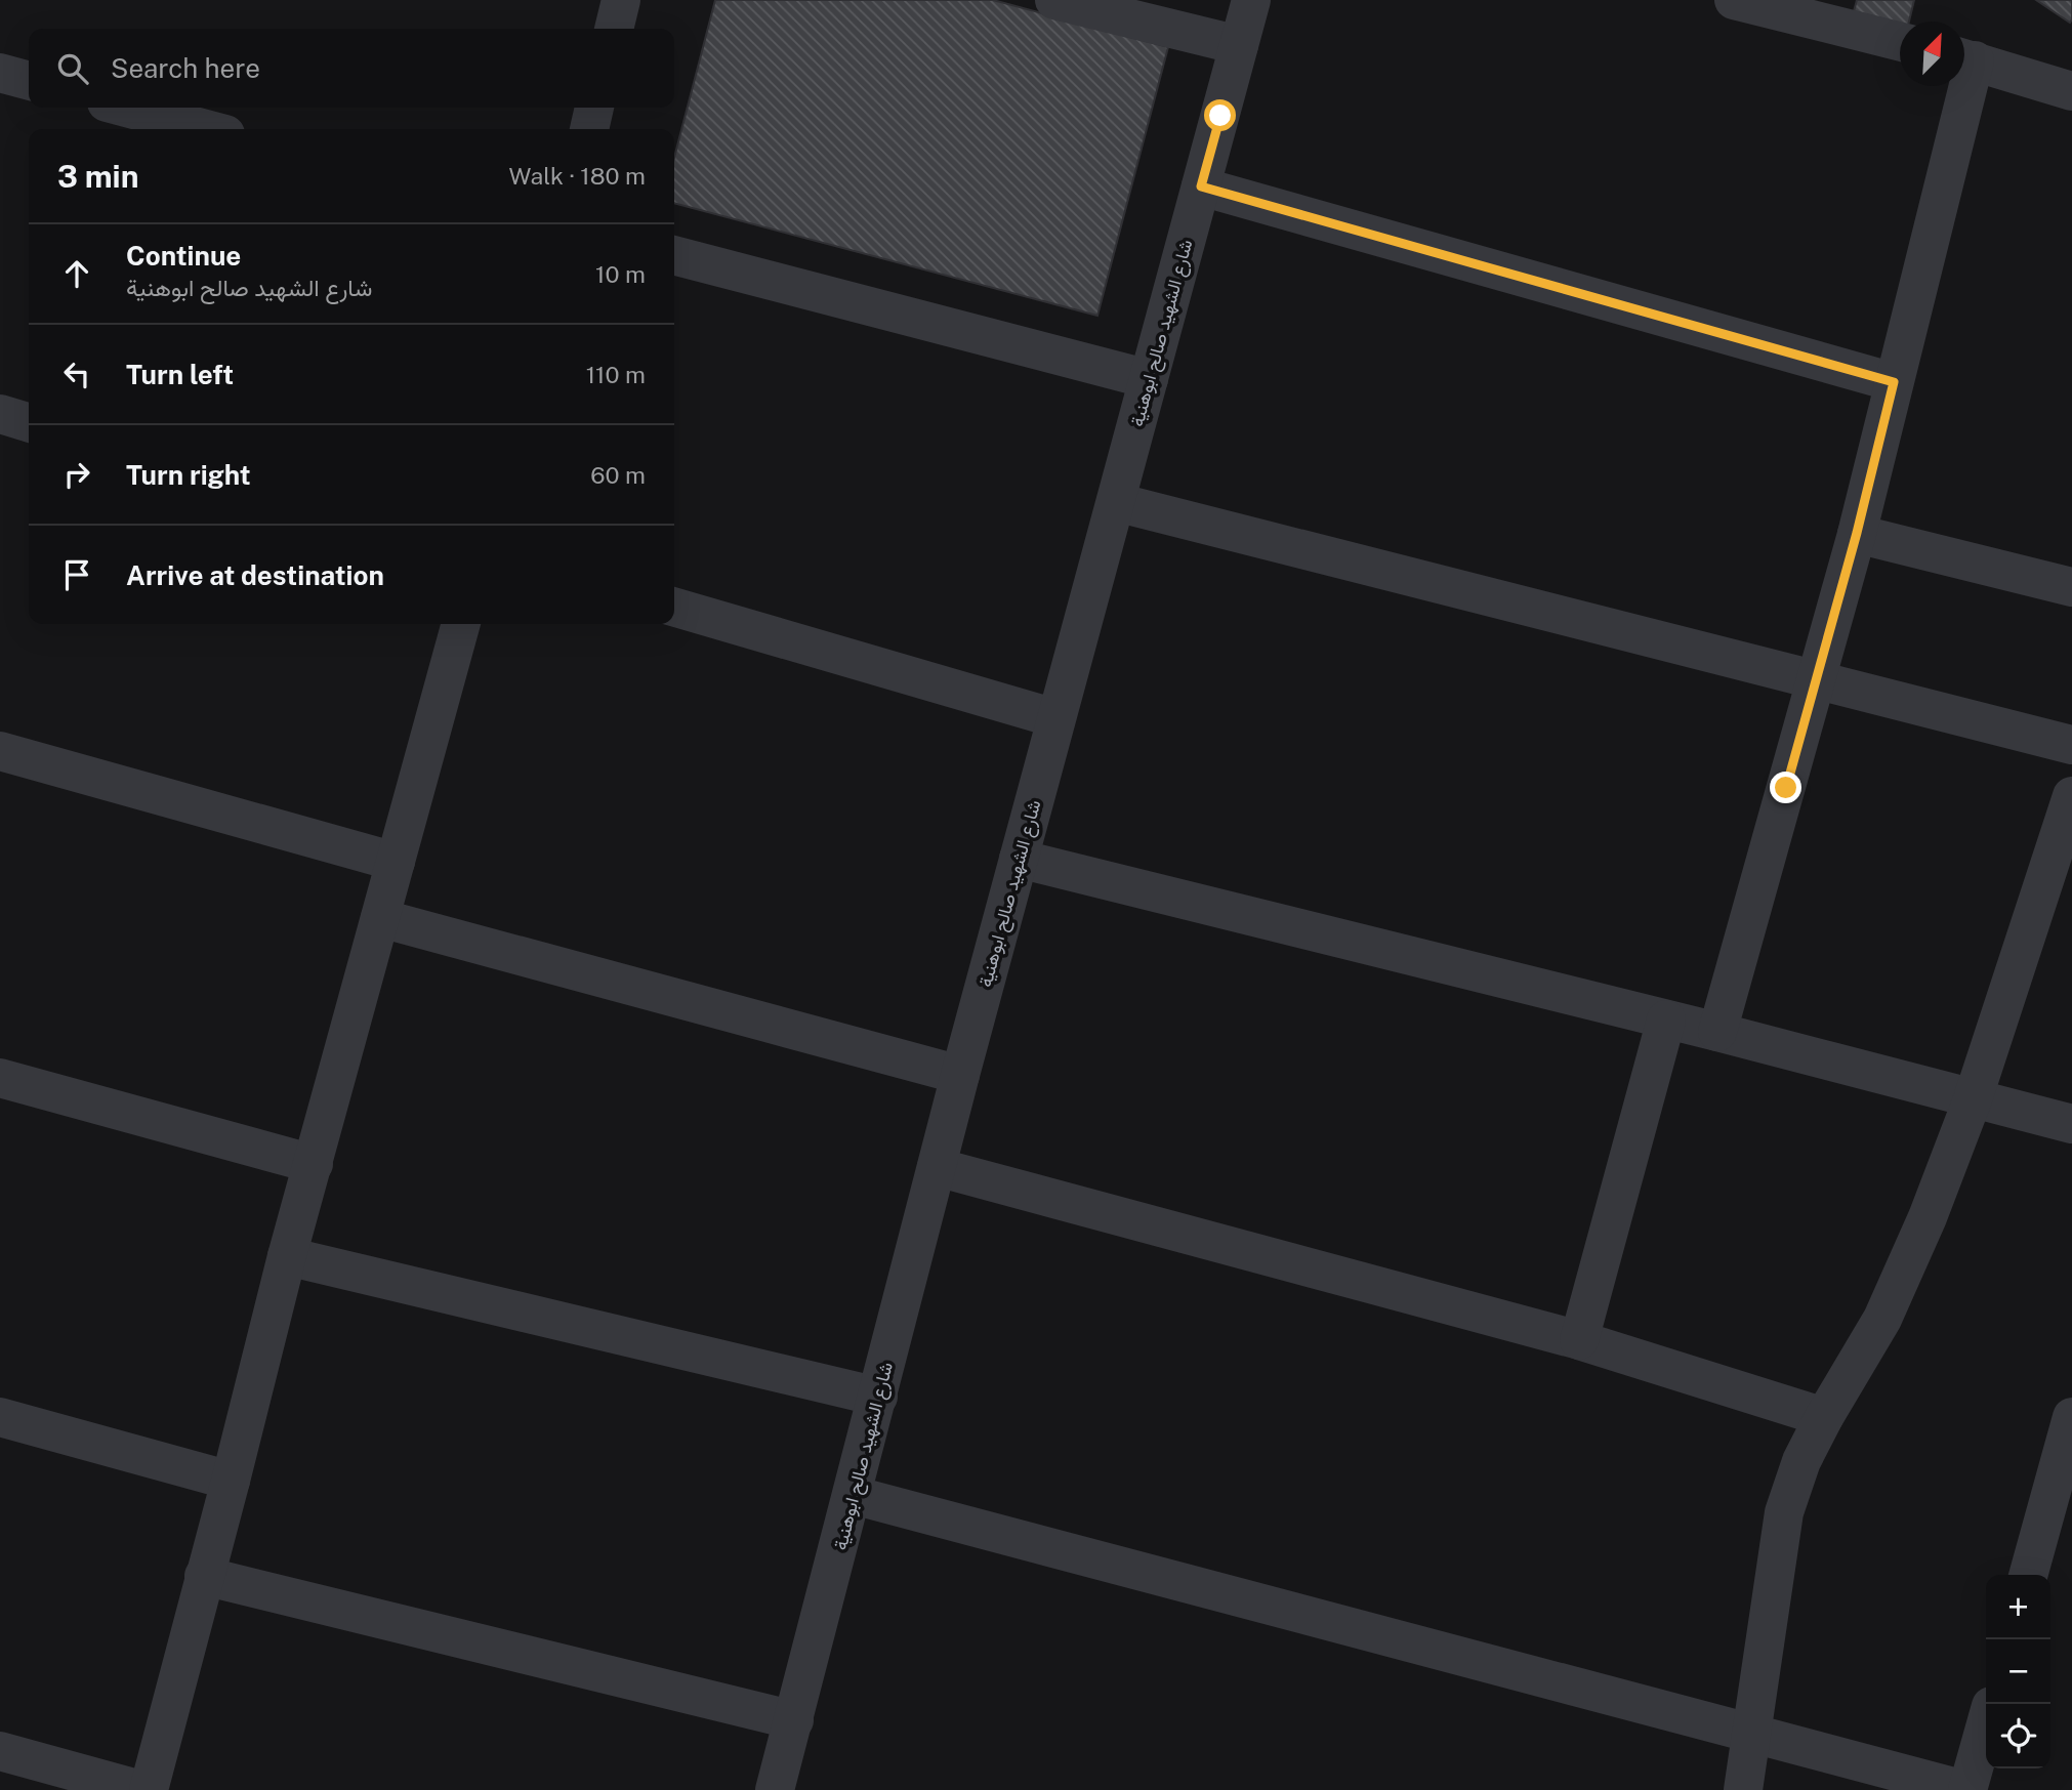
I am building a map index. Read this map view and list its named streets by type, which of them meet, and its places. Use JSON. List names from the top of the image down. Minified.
{"streets":{"street":["شارع الشهيد صالح ابوهنية"]},"north":"top right","page":{"search":"Search here","heading":["3 min","Walk · 180 m"],"list":[["Continue","شارع الشهيد صالح ابوهنية","10 m"],["Turn left","110 m"],["Turn right","60 m"],"Arrive at destination"],"map_buttons":["+","−"]}}
